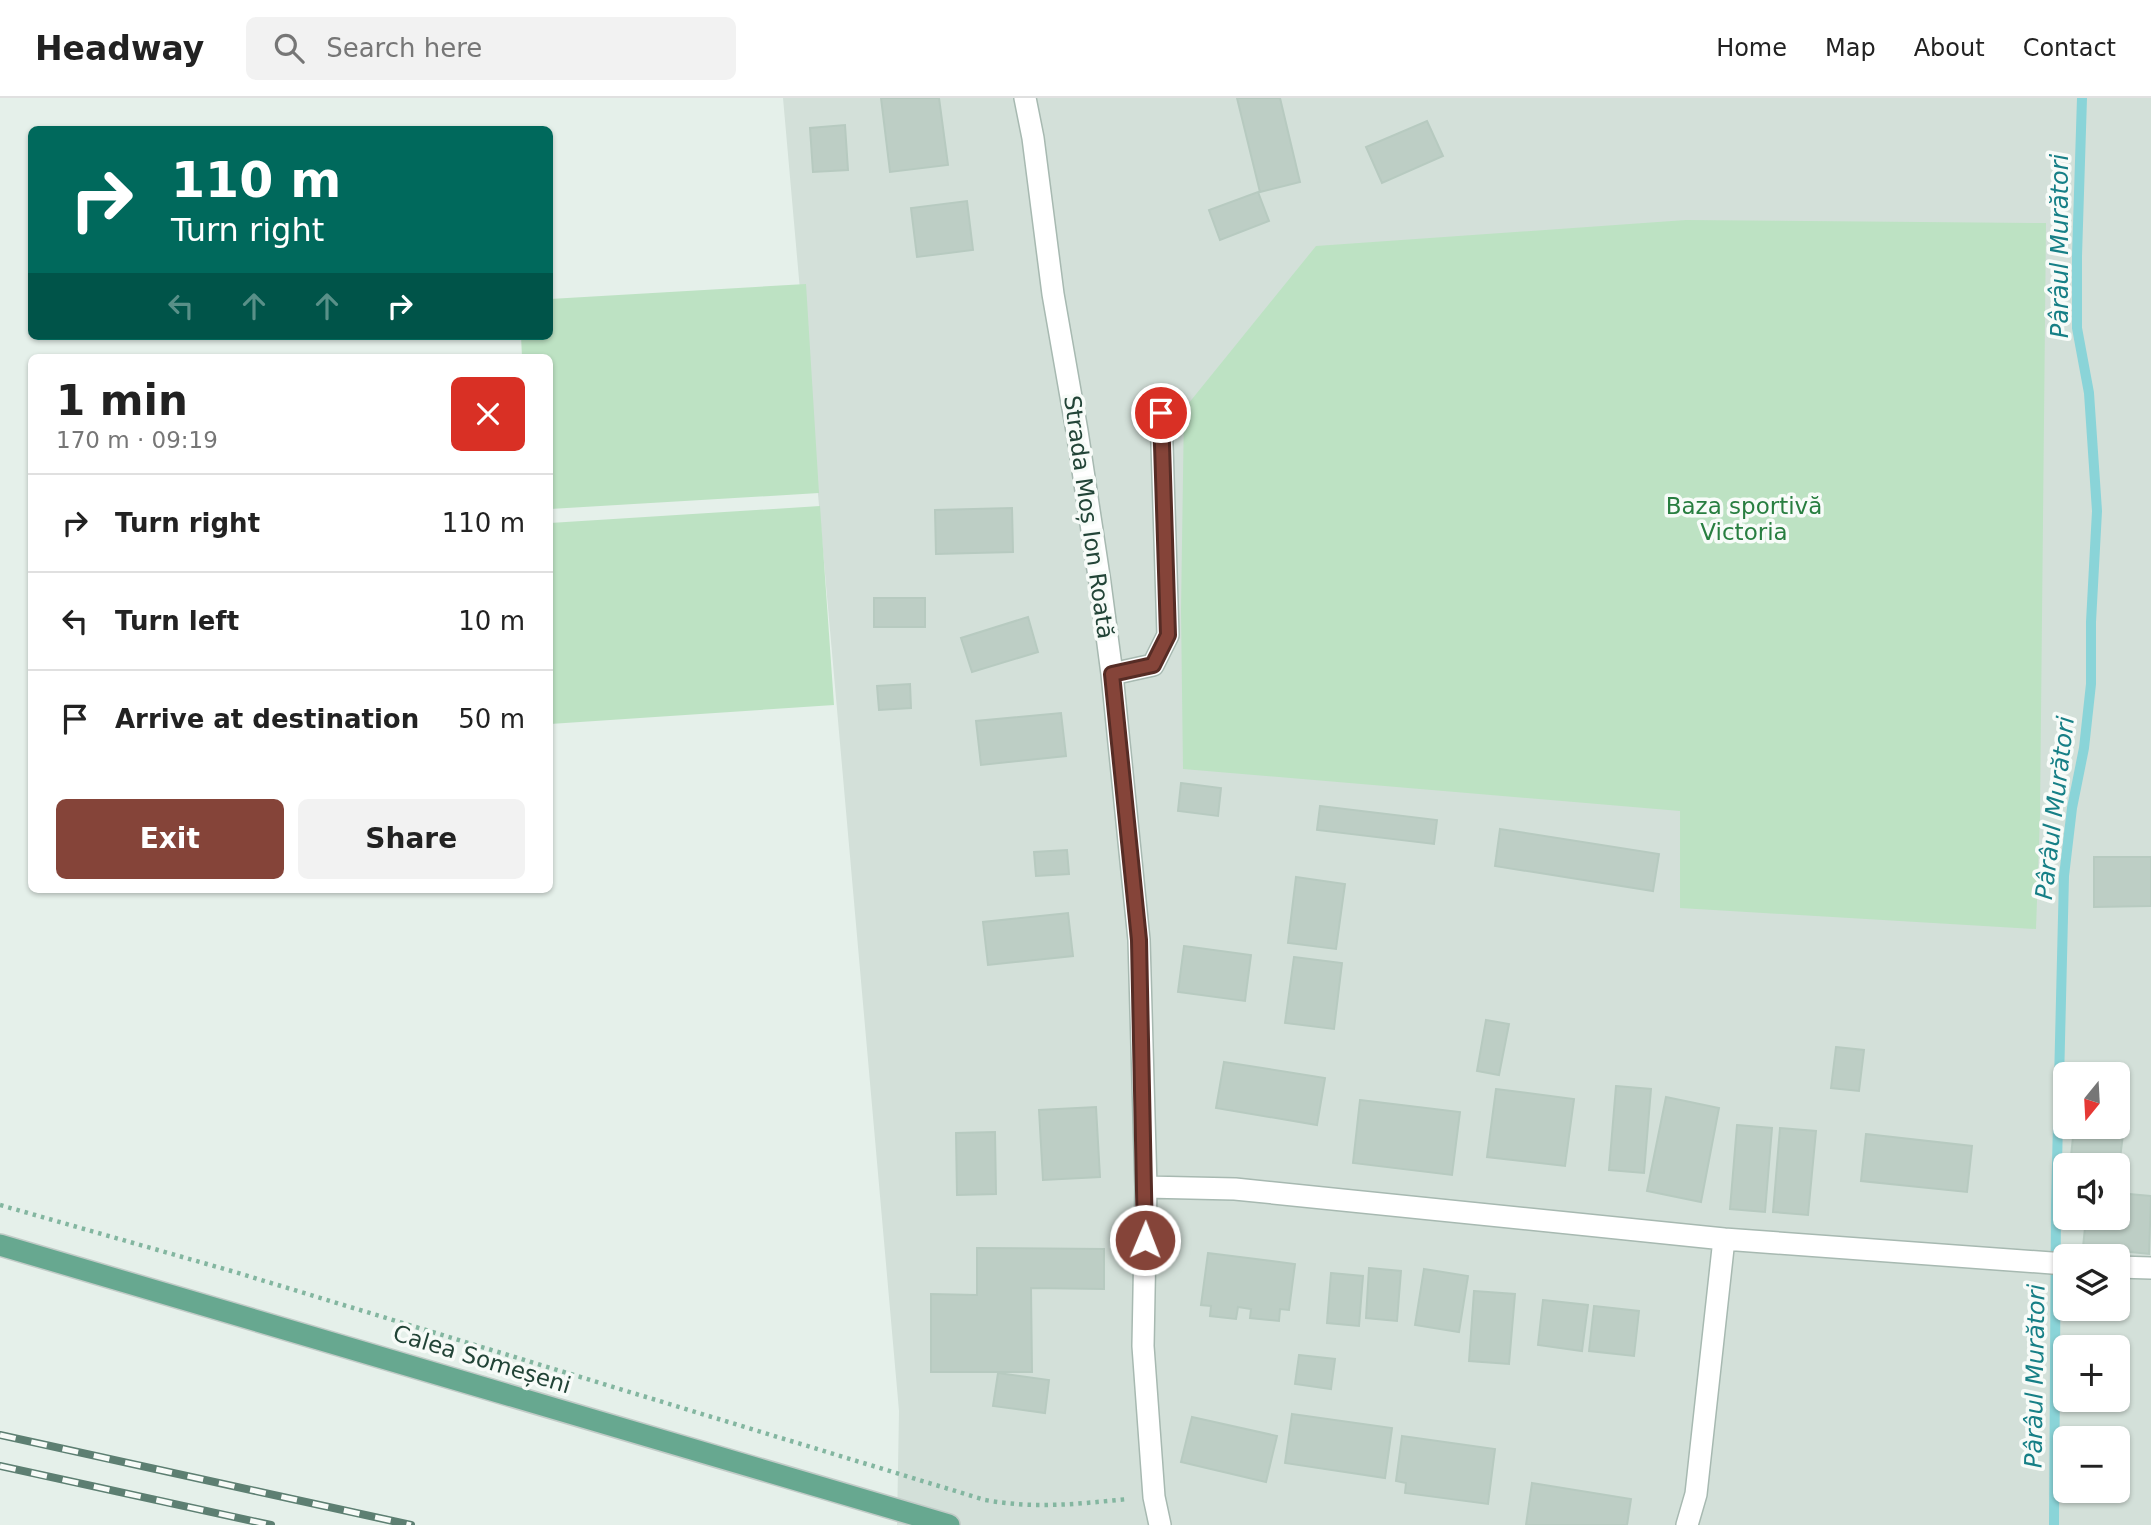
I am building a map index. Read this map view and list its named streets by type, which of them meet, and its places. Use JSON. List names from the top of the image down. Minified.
{"streets":{"main road":["Calea Someșeni"],"street":["Strada Moș Ion Roată"]},"water":["Pârâul Murători"],"parks":["Baza sportivă Victoria"],"north":"bottom","page":{"header":"Headway","search":"Search here","nav":["Home","Map","About","Contact"],"turn":["110 m","Turn right"],"heading":["1 min","170 m · 09:19"],"list":[{"name":"Turn right","value":"110 m"},{"name":"Turn left","value":"10 m"},{"name":"Arrive at destination","value":"50 m"}],"buttons":["Exit","Share"],"map_buttons":["+","−"]}}
